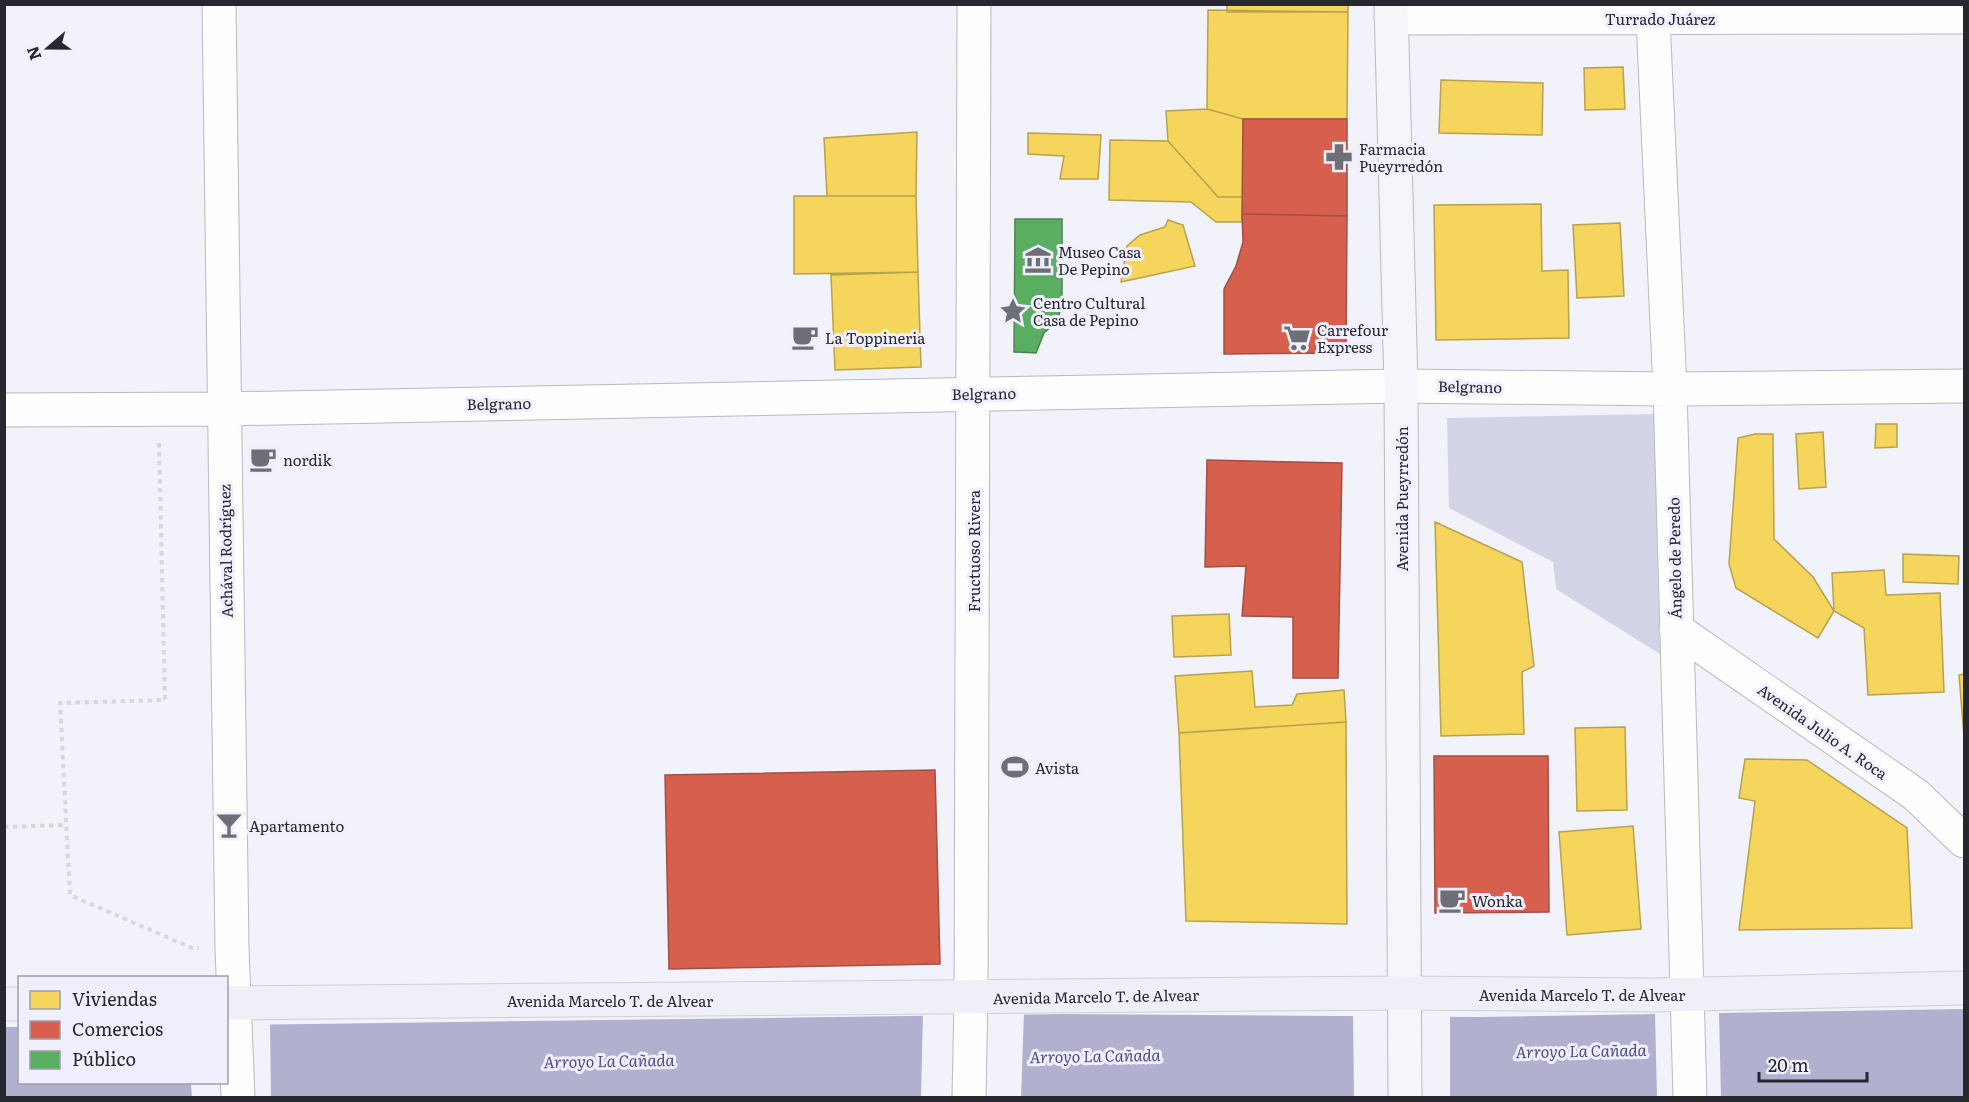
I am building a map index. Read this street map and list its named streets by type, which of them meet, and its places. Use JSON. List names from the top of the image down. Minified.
{"streets":{"main road":["Avenida Pueyrredón","Avenida Marcelo T. de Alvear"],"street":["Turrado Juárez","Belgrano","Achával Rodríguez","Fructuoso Rivera","Ángelo de Peredo","Avenida Julio A. Roca"]},"crossings":[["Turrado Juárez","Avenida Pueyrredón"],["Turrado Juárez","Ángelo de Peredo"],["Belgrano","Avenida Pueyrredón"],["Belgrano","Achával Rodríguez"],["Belgrano","Fructuoso Rivera"],["Belgrano","Ángelo de Peredo"],["Avenida Pueyrredón","Avenida Marcelo T. de Alvear"],["Achával Rodríguez","Avenida Marcelo T. de Alvear"],["Fructuoso Rivera","Avenida Marcelo T. de Alvear"],["Ángelo de Peredo","Avenida Julio A. Roca"],["Ángelo de Peredo","Avenida Marcelo T. de Alvear"]],"water":["Arroyo La Cañada"],"places":{"pharmacy":["Farmacia Pueyrredón"],"museum":["Museo Casa De Pepino"],"place":["Centro Cultural Casa de Pepino"],"cafe":["La Toppineria","nordik","Wonka"],"supermarket":["Carrefour Express"],"sports":["Avista"],"bar":["Apartamento"]},"legend":["Viviendas","Comercios","Público"],"scale_bar":"20 m","north":"left"}
